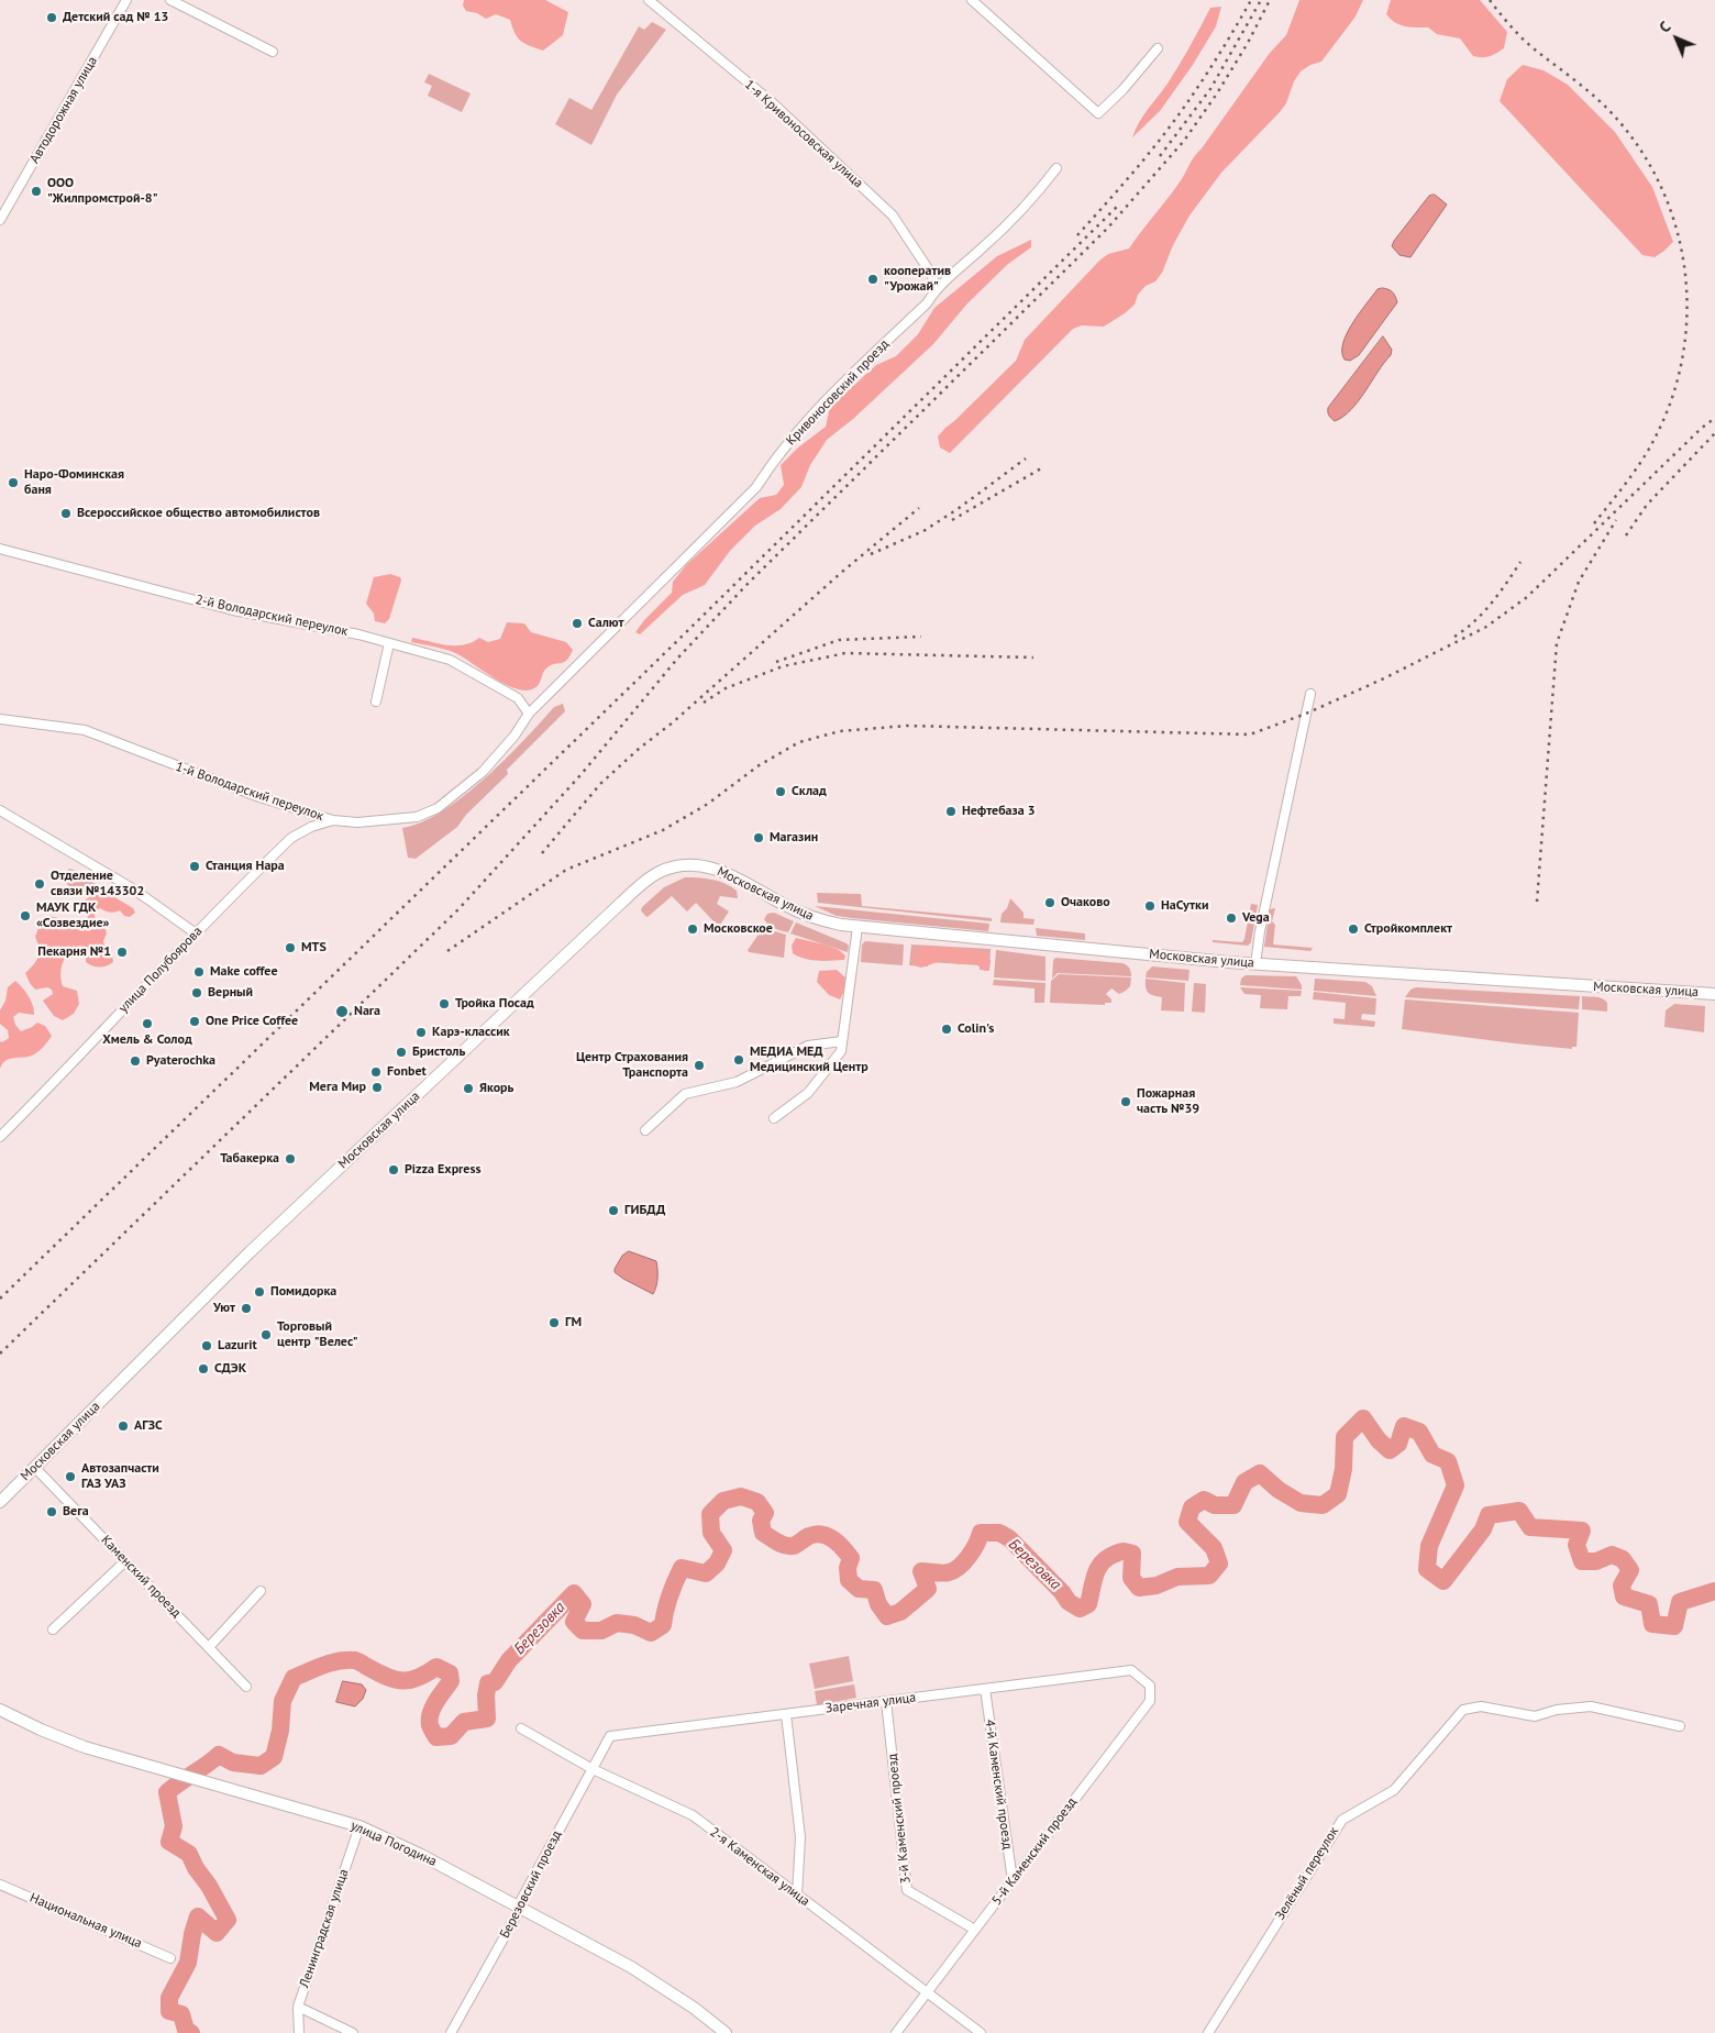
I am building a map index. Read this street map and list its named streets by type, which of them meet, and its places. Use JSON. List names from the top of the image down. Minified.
{"streets":{"main road":["Московская улица","улица Погодина"],"street":["Автодорожная улица","1-я Кривоносовская улица","Кривоносовский проезд","2-й Володарский переулок","1-й Володарский переулок","улица Полубоярова","Каменский проезд","Заречная улица","4-й Каменский проезд","3-й Каменский проезд","5-й Каменский проезд","2-я Каменская улица","Зелёный переулок","Березовский проезд","Национальная улица","Ленинградская улица"]},"crossings":[["1-я Кривоносовская улица","Кривоносовский проезд"],["Кривоносовский проезд","2-й Володарский переулок"],["Кривоносовский проезд","1-й Володарский переулок"],["2-й Володарский переулок","1-й Володарский переулок"],["1-й Володарский переулок","улица Полубоярова"],["Московская улица","Каменский проезд"],["Заречная улица","4-й Каменский проезд"],["Заречная улица","3-й Каменский проезд"],["Заречная улица","5-й Каменский проезд"],["Заречная улица","Березовский проезд"],["4-й Каменский проезд","5-й Каменский проезд"],["3-й Каменский проезд","5-й Каменский проезд"],["улица Погодина","Березовский проезд"],["улица Погодина","Ленинградская улица"],["5-й Каменский проезд","2-я Каменская улица"],["2-я Каменская улица","Березовский проезд"]],"water":["Березовка"],"places":["Детский сад № 13","ООО \"Жилпромстрой-8\"","кооператив \"Урожай\"","Наро-Фоминская баня","Всероссийское общество автомобилистов","Салют","Склад","Нефтебаза 3","Магазин","Станция Нара","Отделение связи №143302","Очаково","НаСутки","МАУК ГДК «Созвездие»","Vega","Московское","Стройкомплект","MTS","Пекарня №1","Make coffee","Верный","Тройка Посад","Nara","One Price Coffee","Хмель & Солод","Colin's","Карэ-классик","Бристоль","МЕДИА МЕД Медицинский Центр","Pyaterochka","Центр Страхования Транспорта","Fonbet","Мега Мир","Якорь","Пожарная часть №39","Табакерка","Pizza Express","ГИБДД","Помидорка","Уют","ГМ","Торговый центр \"Велес\"","Lazurit","СДЭК","АГЗС","Автозапчасти ГАЗ УАЗ","Вега"],"north":"top left"}
